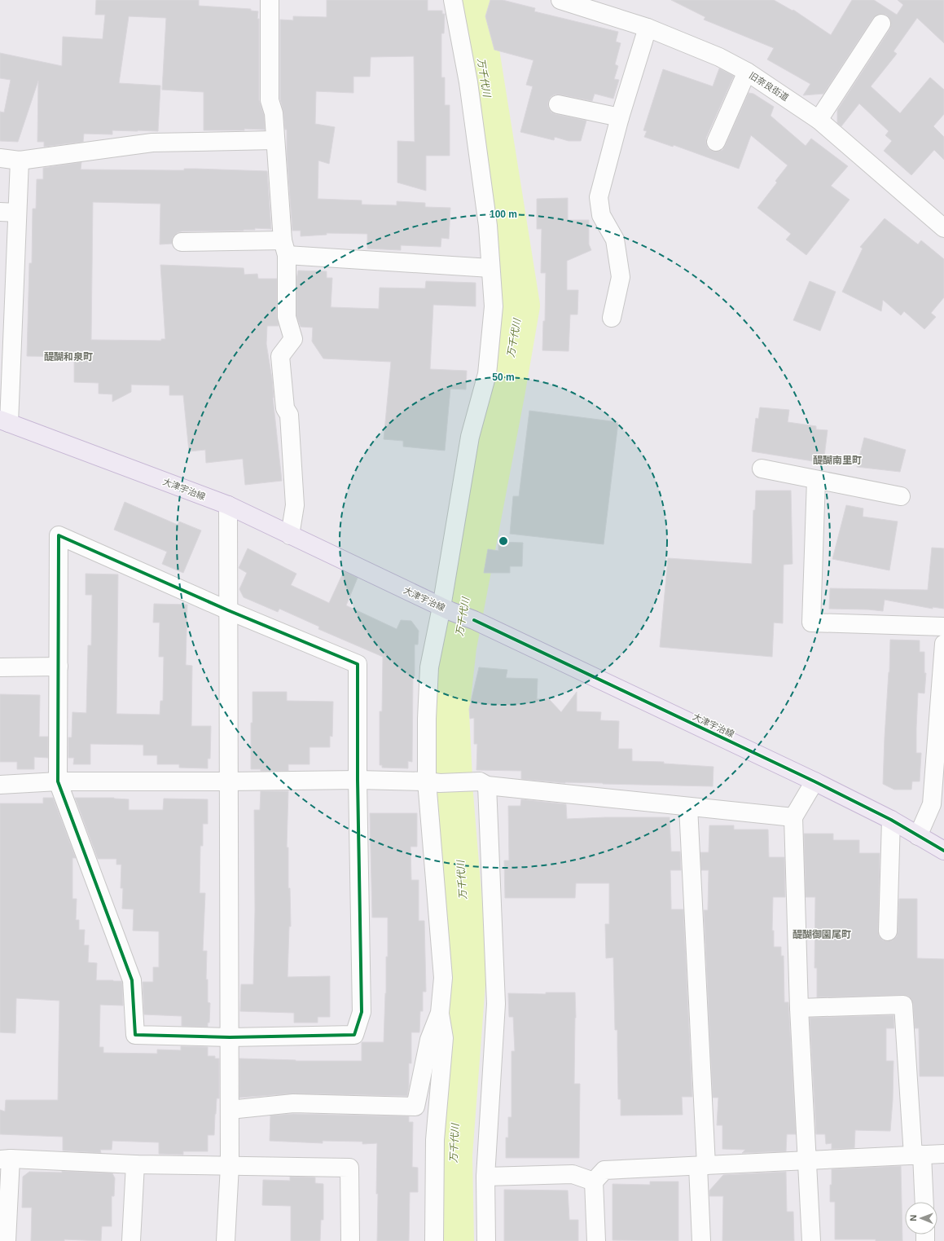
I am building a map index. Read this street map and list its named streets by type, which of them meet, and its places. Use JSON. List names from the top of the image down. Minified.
{"streets":{"main road":["大津宇治線"],"street":["旧奈良街道"]},"districts":["醍醐和泉町","醍醐南里町","醍醐御園尾町"],"water":["万千代川"],"north":"left","rings":["100 m","50 m"]}
